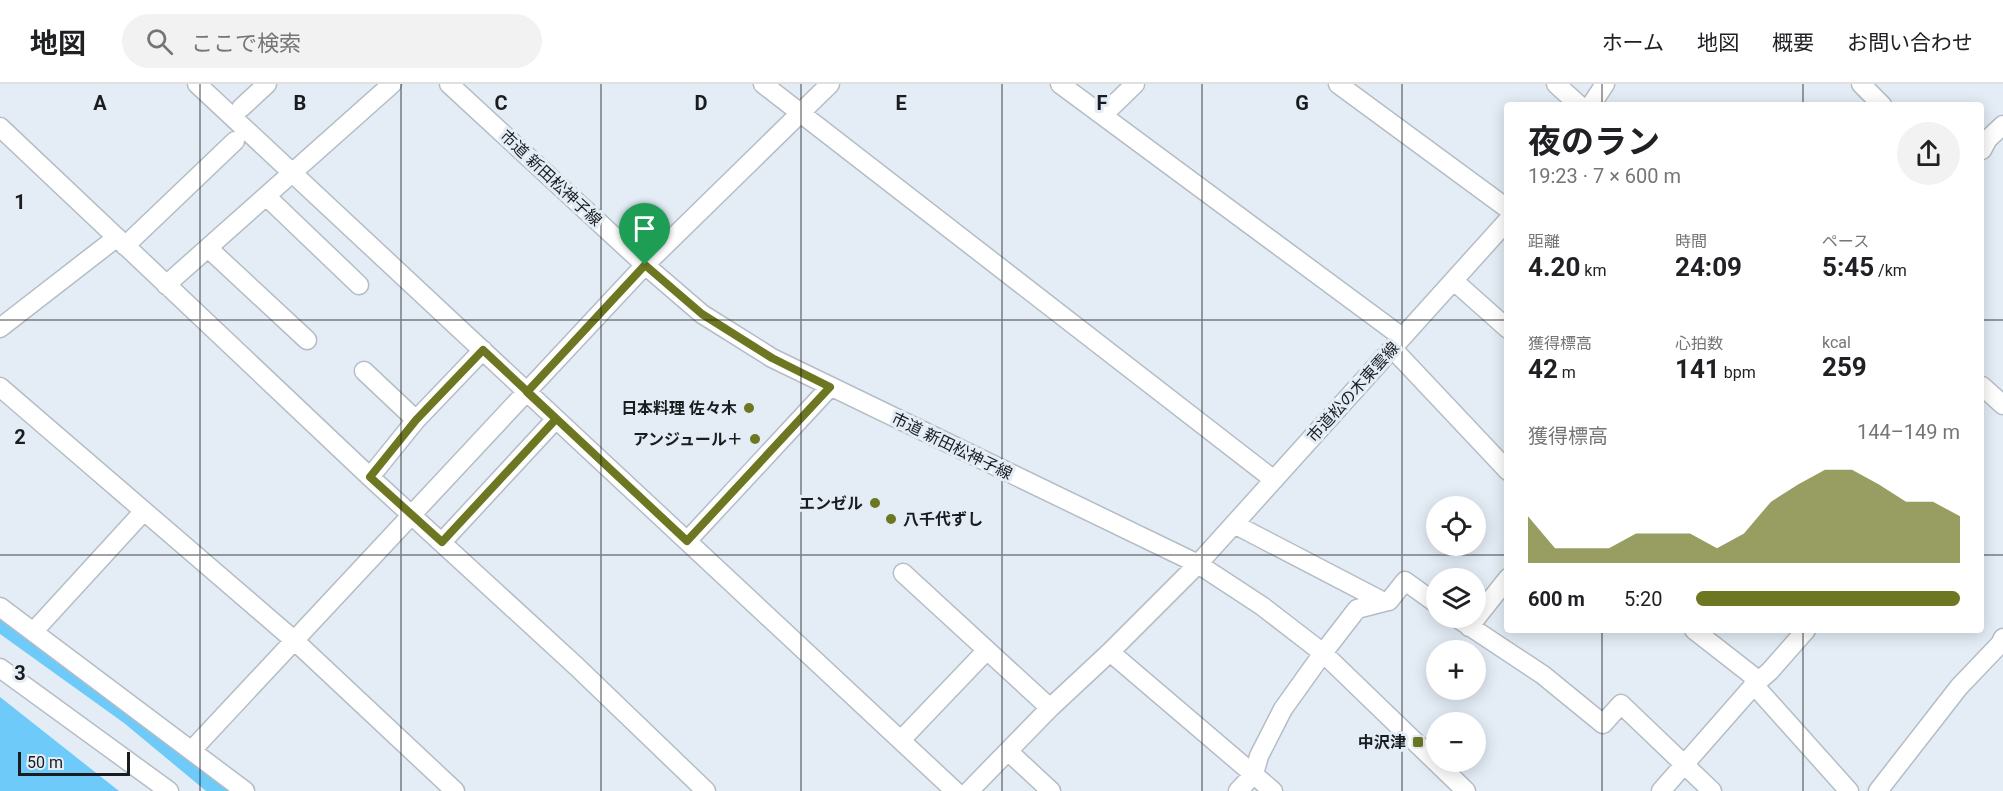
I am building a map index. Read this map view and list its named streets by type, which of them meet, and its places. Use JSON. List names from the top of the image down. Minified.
{"streets":{"street":["市道 新田松神子線","市道松の木東雲線"]},"crossings":[["市道 新田松神子線","市道松の木東雲線"]],"places":{"other":["日本料理 佐々木","アンジュール＋","エンゼル","八千代ずし"],"transit":["中沢津"]},"scale_bar":"50 m","page":{"header":"地図","search":"ここで検索","nav":["ホーム","地図","概要","お問い合わせ"],"heading":["夜のラン","19:23 · 7 × 600 m"],"stats":[["距離","4.20 km"],["時間","24:09"],["ペース","5:45 /km"],["獲得標高","42 m"],["心拍数","141 bpm"],["kcal","259"]],"chart":["獲得標高","144–149 m"],"map_buttons":["+","−"],"list":[{"name":"600 m","note":"5:20"}],"scale":"50 m"},"grid":{"columns":["A","B","C","D","E","F","G"],"rows":["1","2","3"]}}
